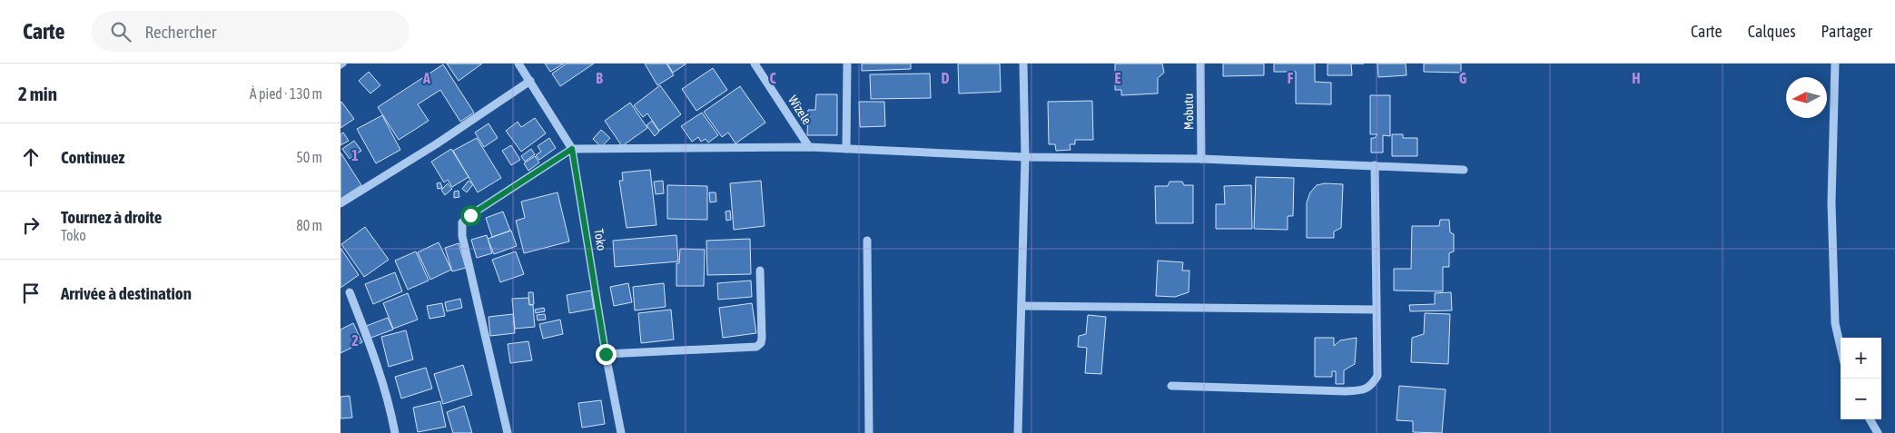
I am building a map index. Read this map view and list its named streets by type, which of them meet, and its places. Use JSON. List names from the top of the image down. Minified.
{"streets":{"street":["Wizele","Mobutu","Toko"]},"north":"left","page":{"header":"Carte","search":"Rechercher","nav":["Carte","Calques","Partager"],"heading":["2 min","À pied · 130 m"],"list":[["Continuez","50 m"],["Tournez à droite","Toko","80 m"],"Arrivée à destination"],"map_buttons":["+","−"]},"grid":{"columns":["A","B","C","D","E","F","G","H"],"rows":["1","2"]}}
